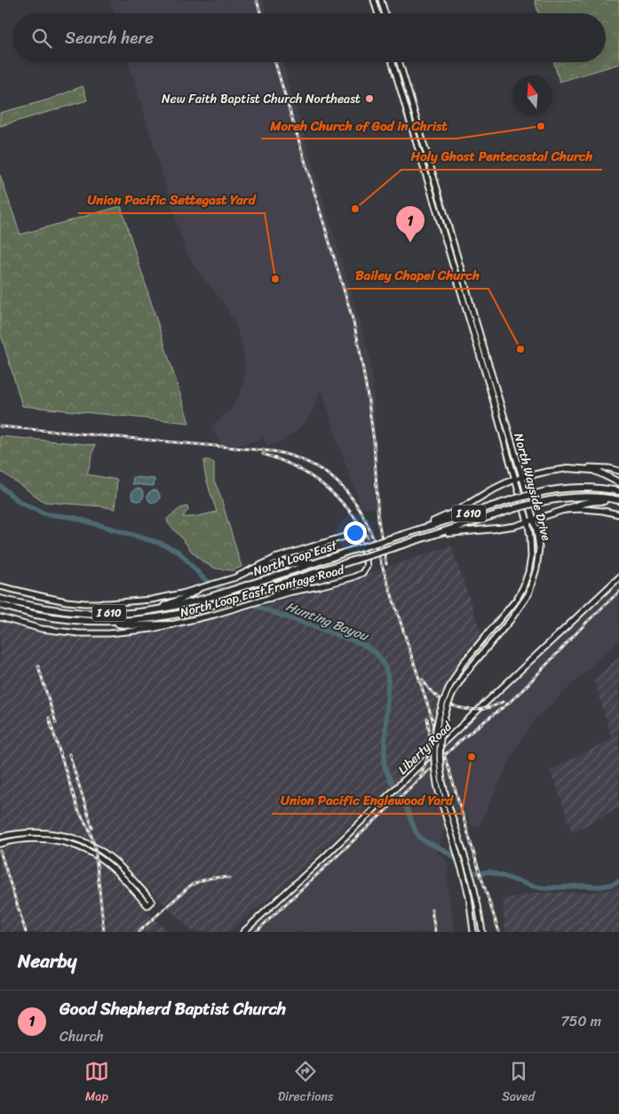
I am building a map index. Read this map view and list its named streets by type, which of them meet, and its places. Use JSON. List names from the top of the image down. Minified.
{"streets":{"highway":["I 610","North Loop East"],"main road":["North Wayside Drive","North Loop East Frontage Road","Liberty Road"]},"water":["Hunting Bayou"],"places":["New Faith Baptist Church Northeast","Moreh Church of God in Christ","Holy Ghost Pentecostal Church","Union Pacific Settegast Yard","Bailey Chapel Church","Union Pacific Englewood Yard"],"north":"top","page":{"search":"Search here","pins":"1","heading":"Nearby","list":[{"mark":"1","name":"Good Shepherd Baptist Church","note":"Church","value":"750 m"}],"nav":["Map","Directions","Saved"]}}
